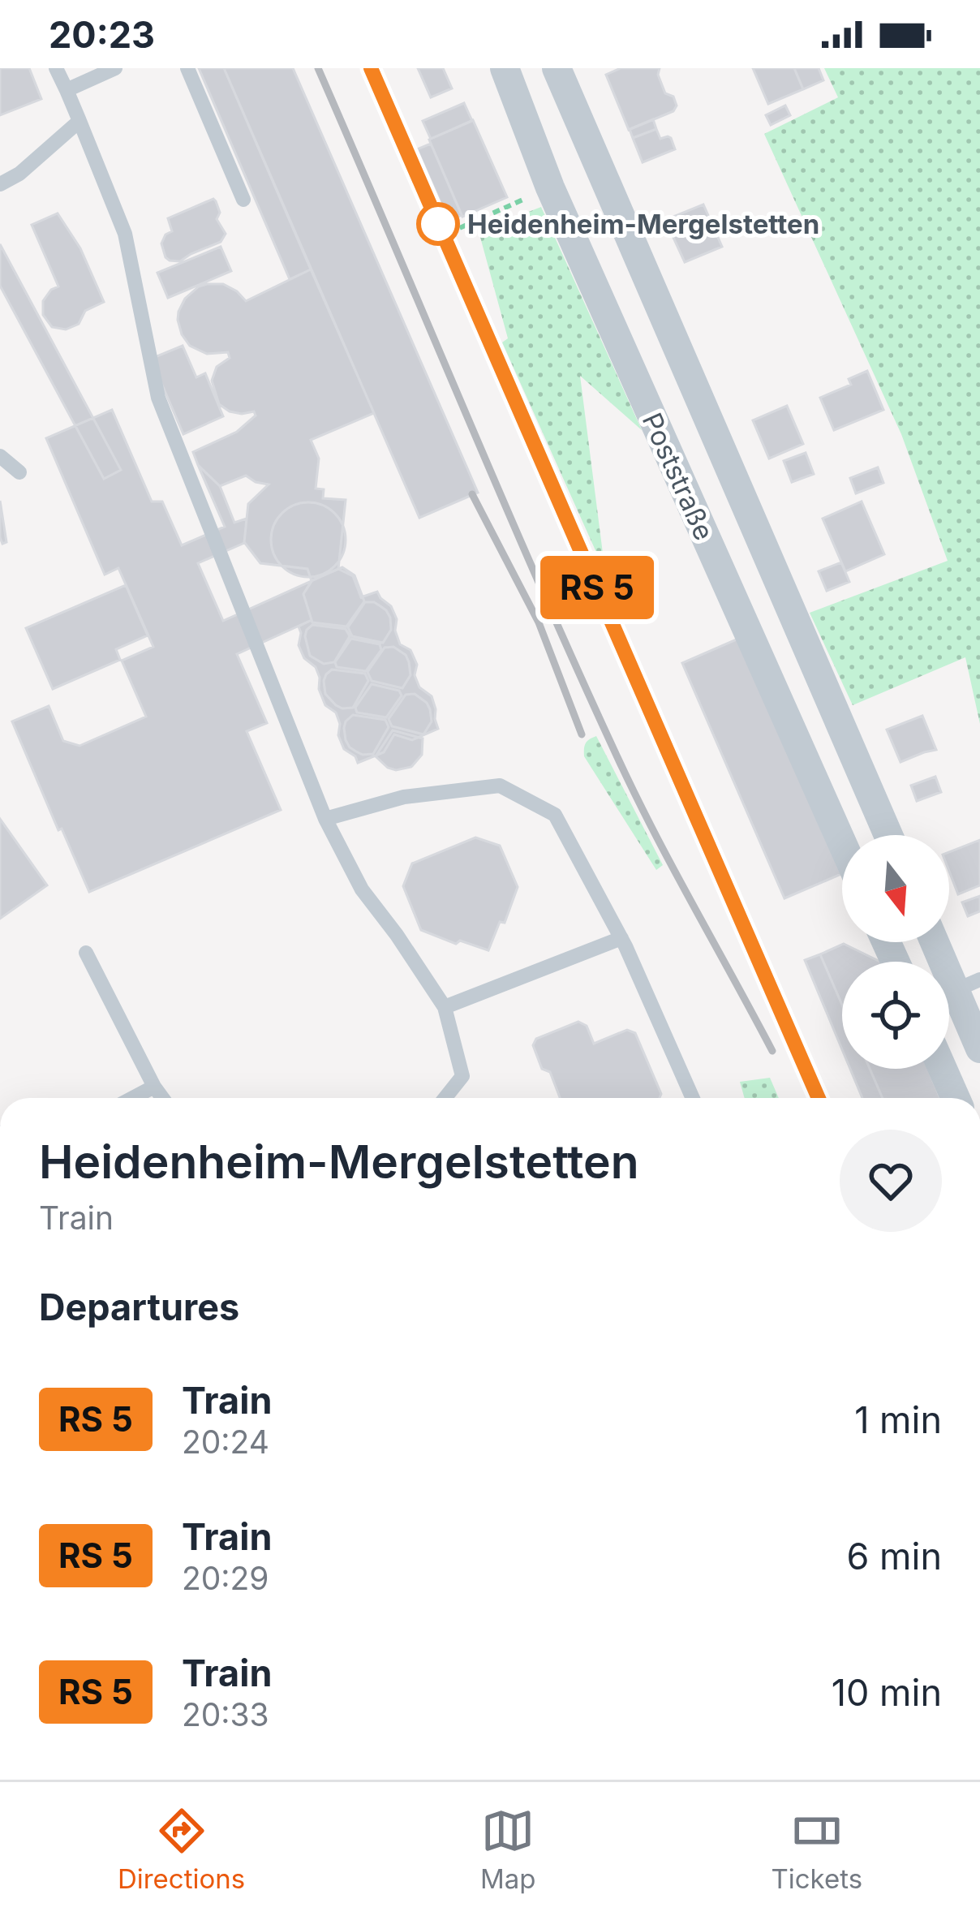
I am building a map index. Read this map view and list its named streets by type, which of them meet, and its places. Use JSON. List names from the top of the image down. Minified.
{"streets":{"street":["Poststraße"]},"places":["Heidenheim-Mergelstetten"],"north":"bottom","page":{"status":"20:23","on_map":"RS 5","heading":[["Heidenheim-Mergelstetten","Train"],"Departures"],"list":[{"mark":"RS 5","name":"Train","note":"20:24","value":"1 min"},{"mark":"RS 5","name":"Train","note":"20:29","value":"6 min"},{"mark":"RS 5","name":"Train","note":"20:33","value":"10 min"}],"tabs":["Directions","Map","Tickets"]}}
